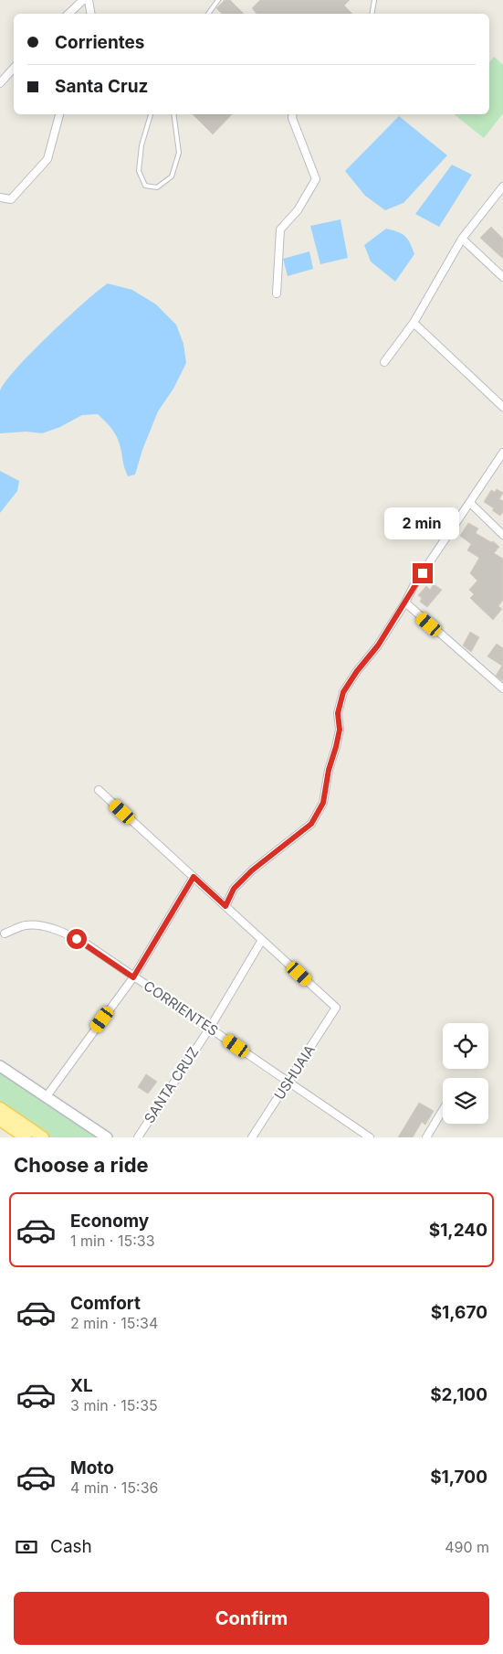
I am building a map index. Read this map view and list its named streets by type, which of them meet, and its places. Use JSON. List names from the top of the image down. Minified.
{"streets":{"street":["CORRIENTES","USHUAIA","SANTA CRUZ"]},"crossings":[["CORRIENTES","USHUAIA"],["CORRIENTES","SANTA CRUZ"],["USHUAIA","SANTA CRUZ"]],"page":{"banner":["Corrientes","Santa Cruz"],"bubble":"2 min","heading":"Choose a ride","list":[{"name":"Economy","note":"1 min · 15:33","value":"$1,240"},{"name":"Comfort","note":"2 min · 15:34","value":"$1,670"},{"name":"XL","note":"3 min · 15:35","value":"$2,100"},{"name":"Moto","note":"4 min · 15:36","value":"$1,700"}],"pay":["Cash","490 m"],"buttons":"Confirm"}}
